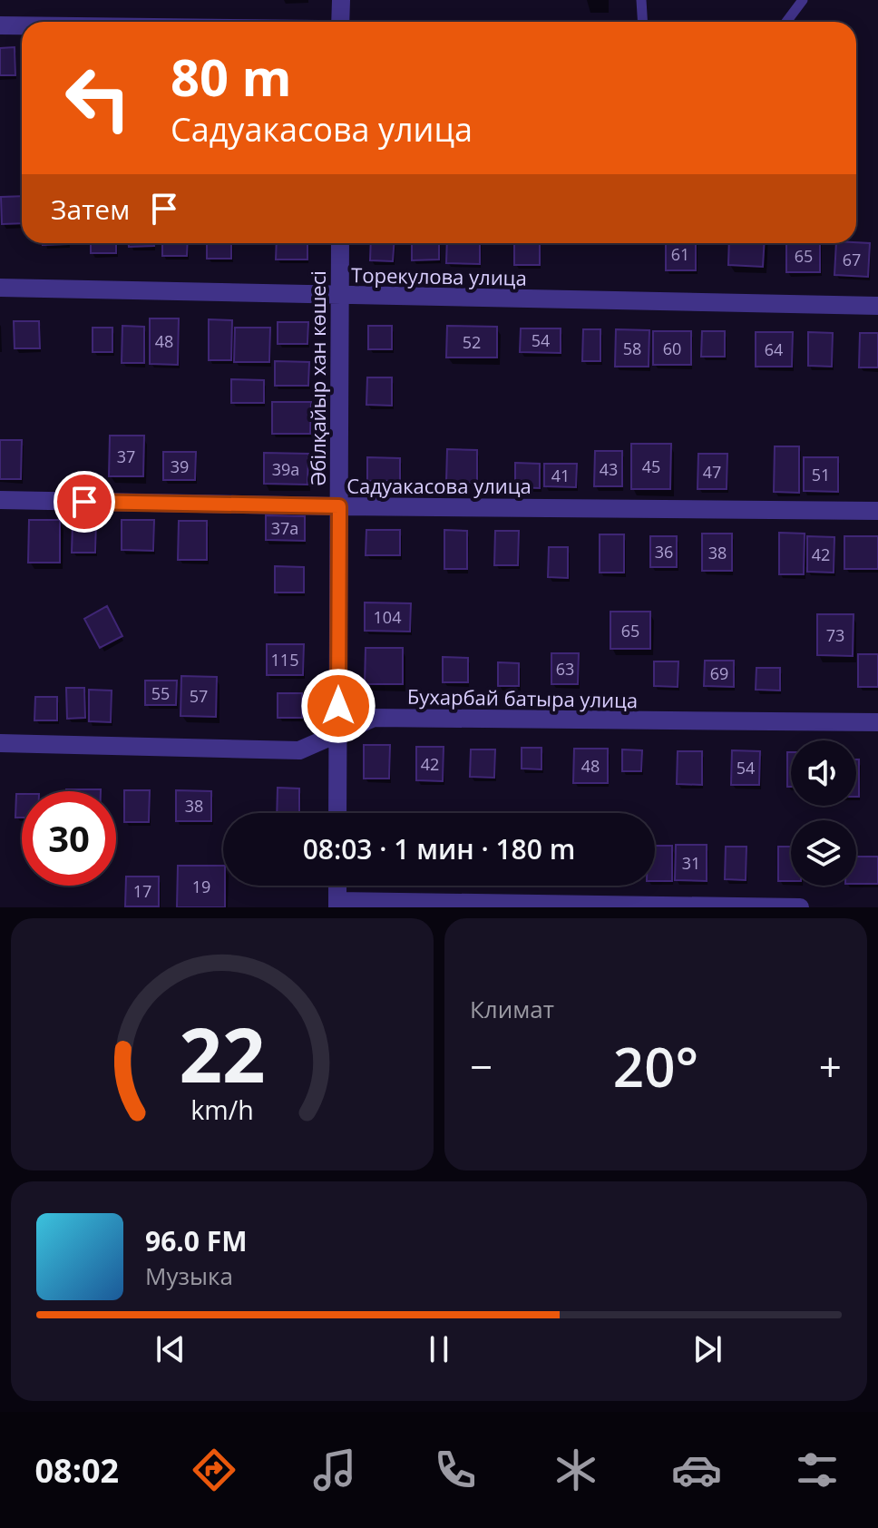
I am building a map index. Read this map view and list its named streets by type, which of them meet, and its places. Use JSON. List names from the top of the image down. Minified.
{"streets":{"street":["Торекулова улица","Әбілқайыр хан көшесі","Садуакасова улица","Бухарбай батыра улица"]},"crossings":[["Торекулова улица","Әбілқайыр хан көшесі"],["Әбілқайыр хан көшесі","Садуакасова улица"],["Әбілқайыр хан көшесі","Бухарбай батыра улица"]],"house_numbers":["61","65","67","54","48","52","58","60","64","37","39","45","39а","43","47","51","41","37а","36","38","42","104","65","73","115","63","69","55","57","42","48","54","38","31","19","17"],"page":{"turn":["80 m","Садуакасова улица"],"then":"Затем","limit":"30","trip":"08:03 · 1 мин · 180 m","tile":"Климат","heat":["−","20°","+"],"song":["96.0 FM","Музыка"],"tabs":"08:02","gauge":["22","km/h"]}}
